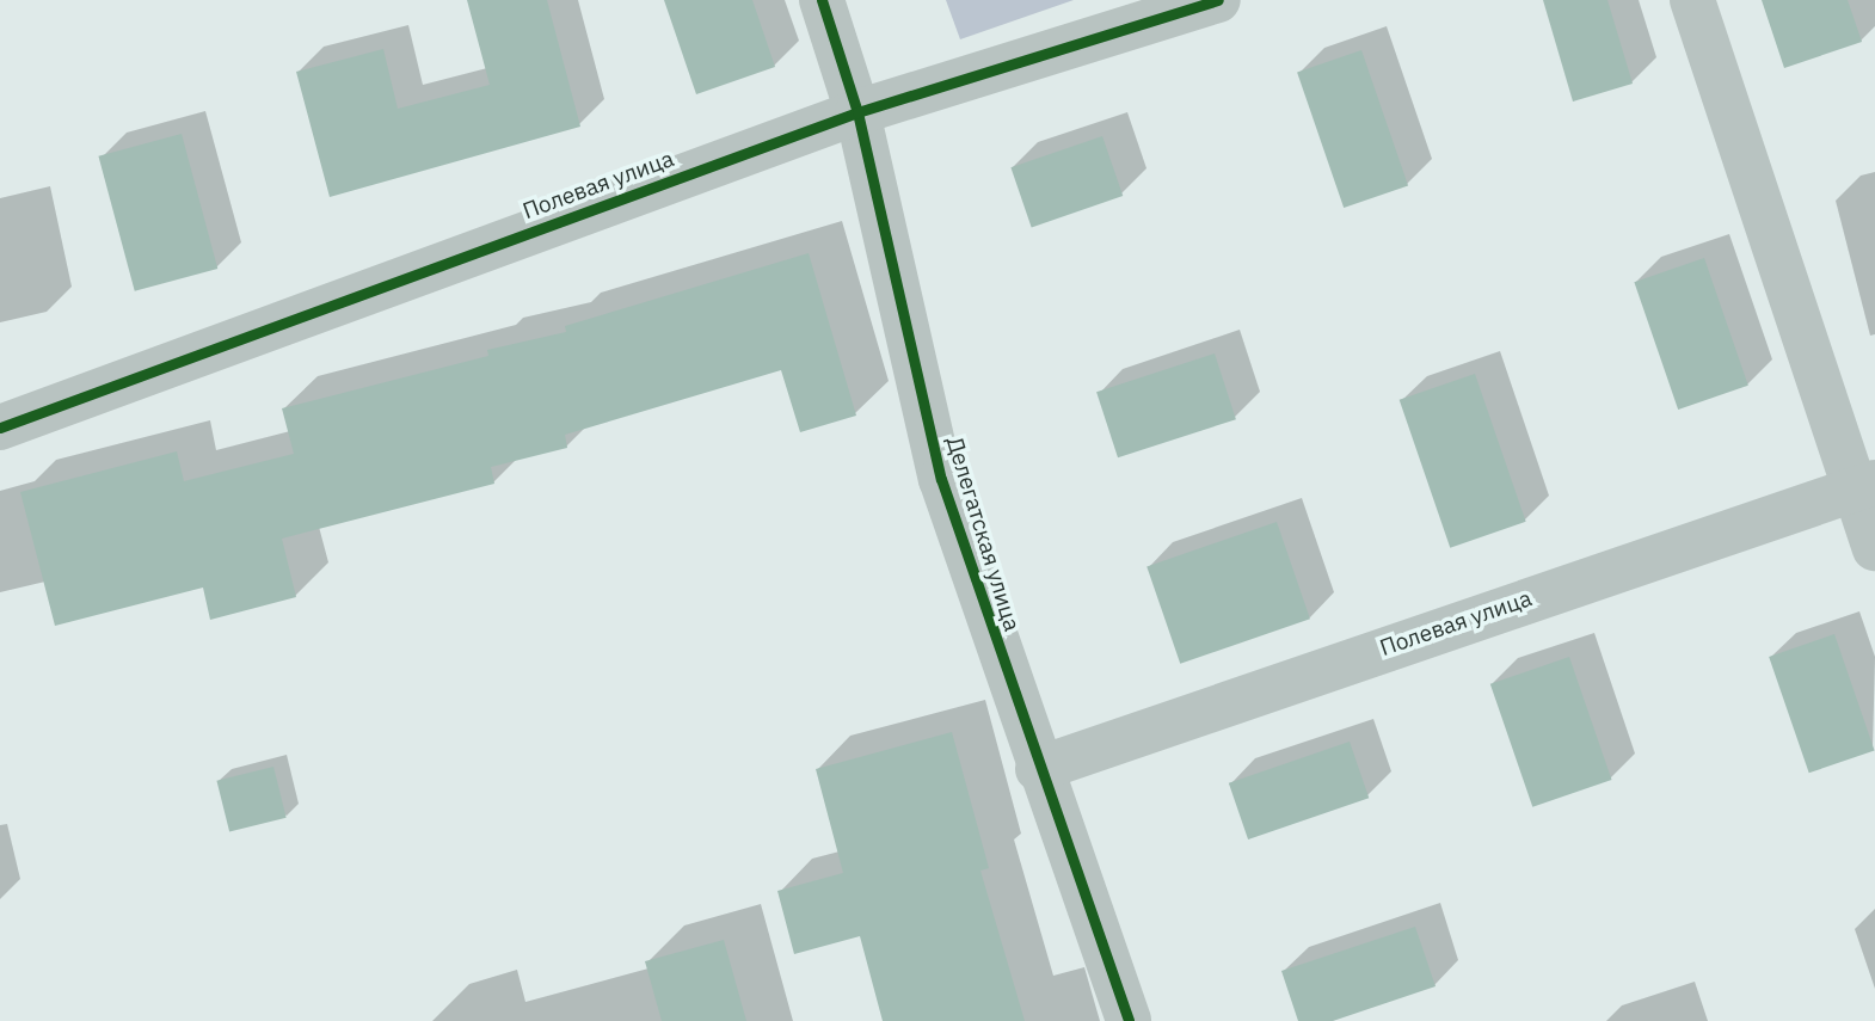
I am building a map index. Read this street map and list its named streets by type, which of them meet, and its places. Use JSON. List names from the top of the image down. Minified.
{"streets":{"street":["Полевая улица","Делегатская улица"]},"crossings":[["Полевая улица","Делегатская улица"]]}
